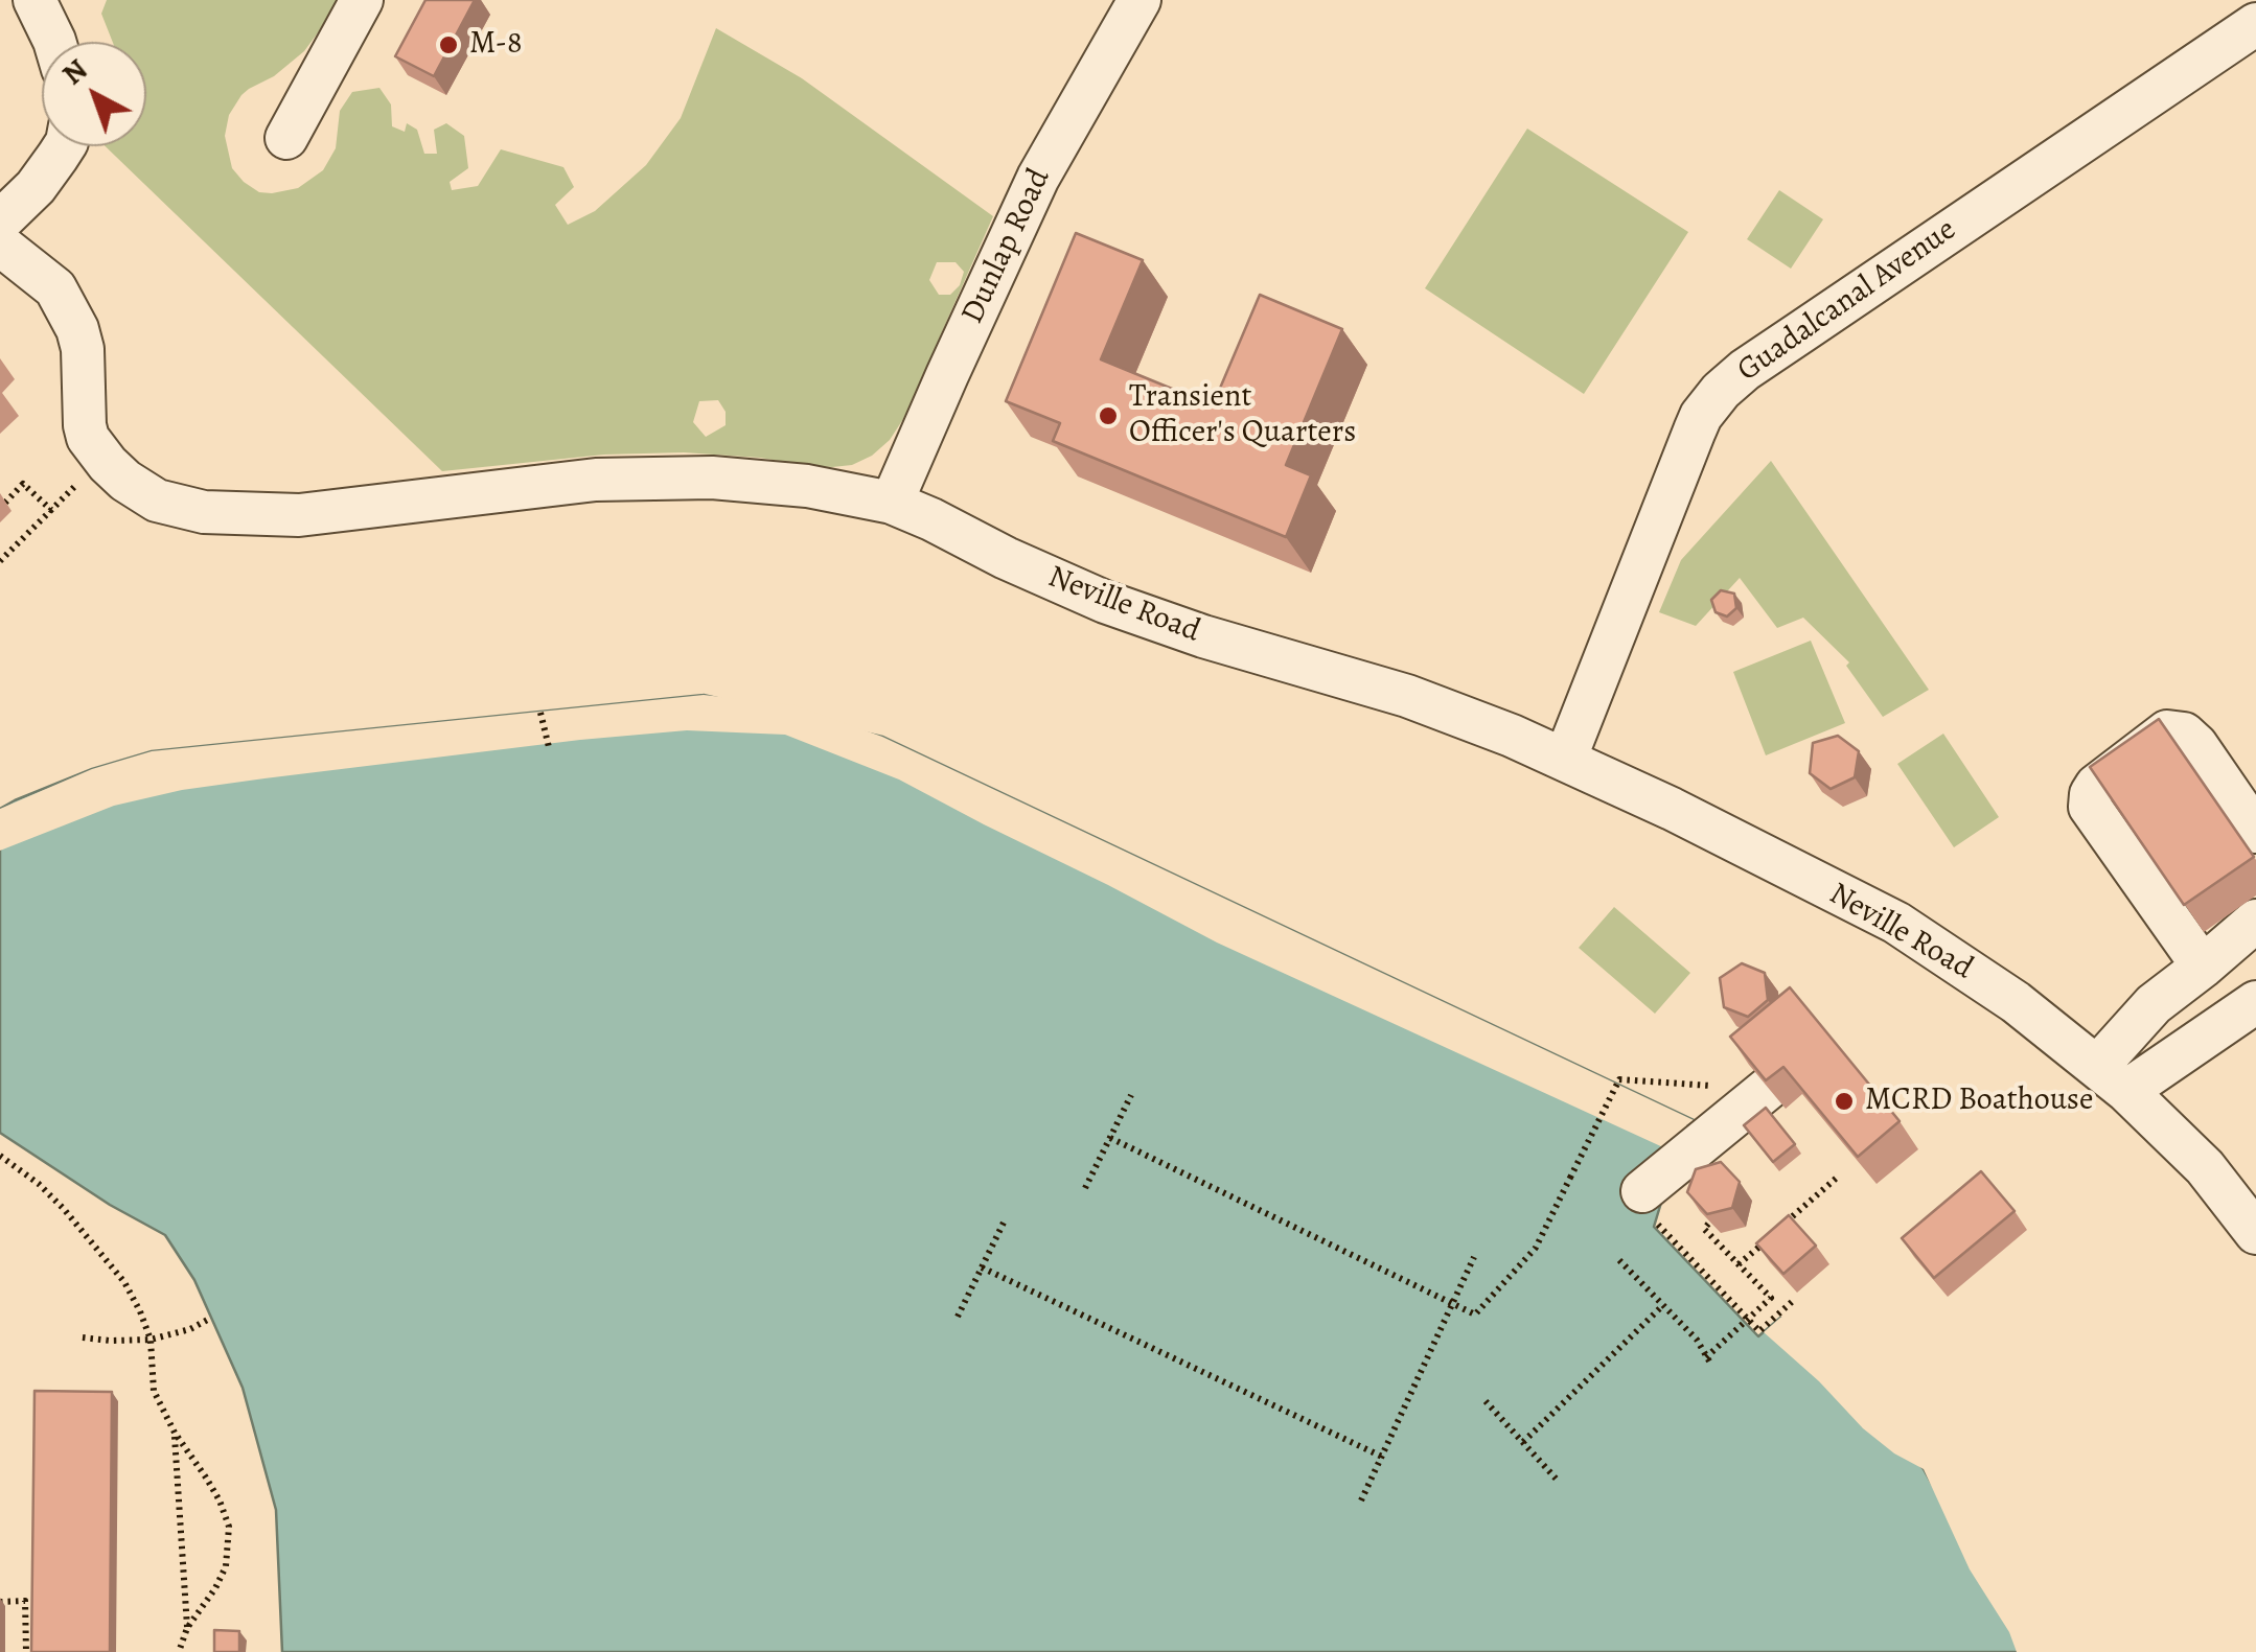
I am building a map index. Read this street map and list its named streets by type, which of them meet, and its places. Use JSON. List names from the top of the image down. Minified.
{"streets":{"street":["Dunlap Road","Guadalcanal Avenue","Neville Road"]},"crossings":[["Dunlap Road","Neville Road"],["Guadalcanal Avenue","Neville Road"]],"places":["M-8","Transient Officer's Quarters","MCRD Boathouse"],"north":"top left"}
